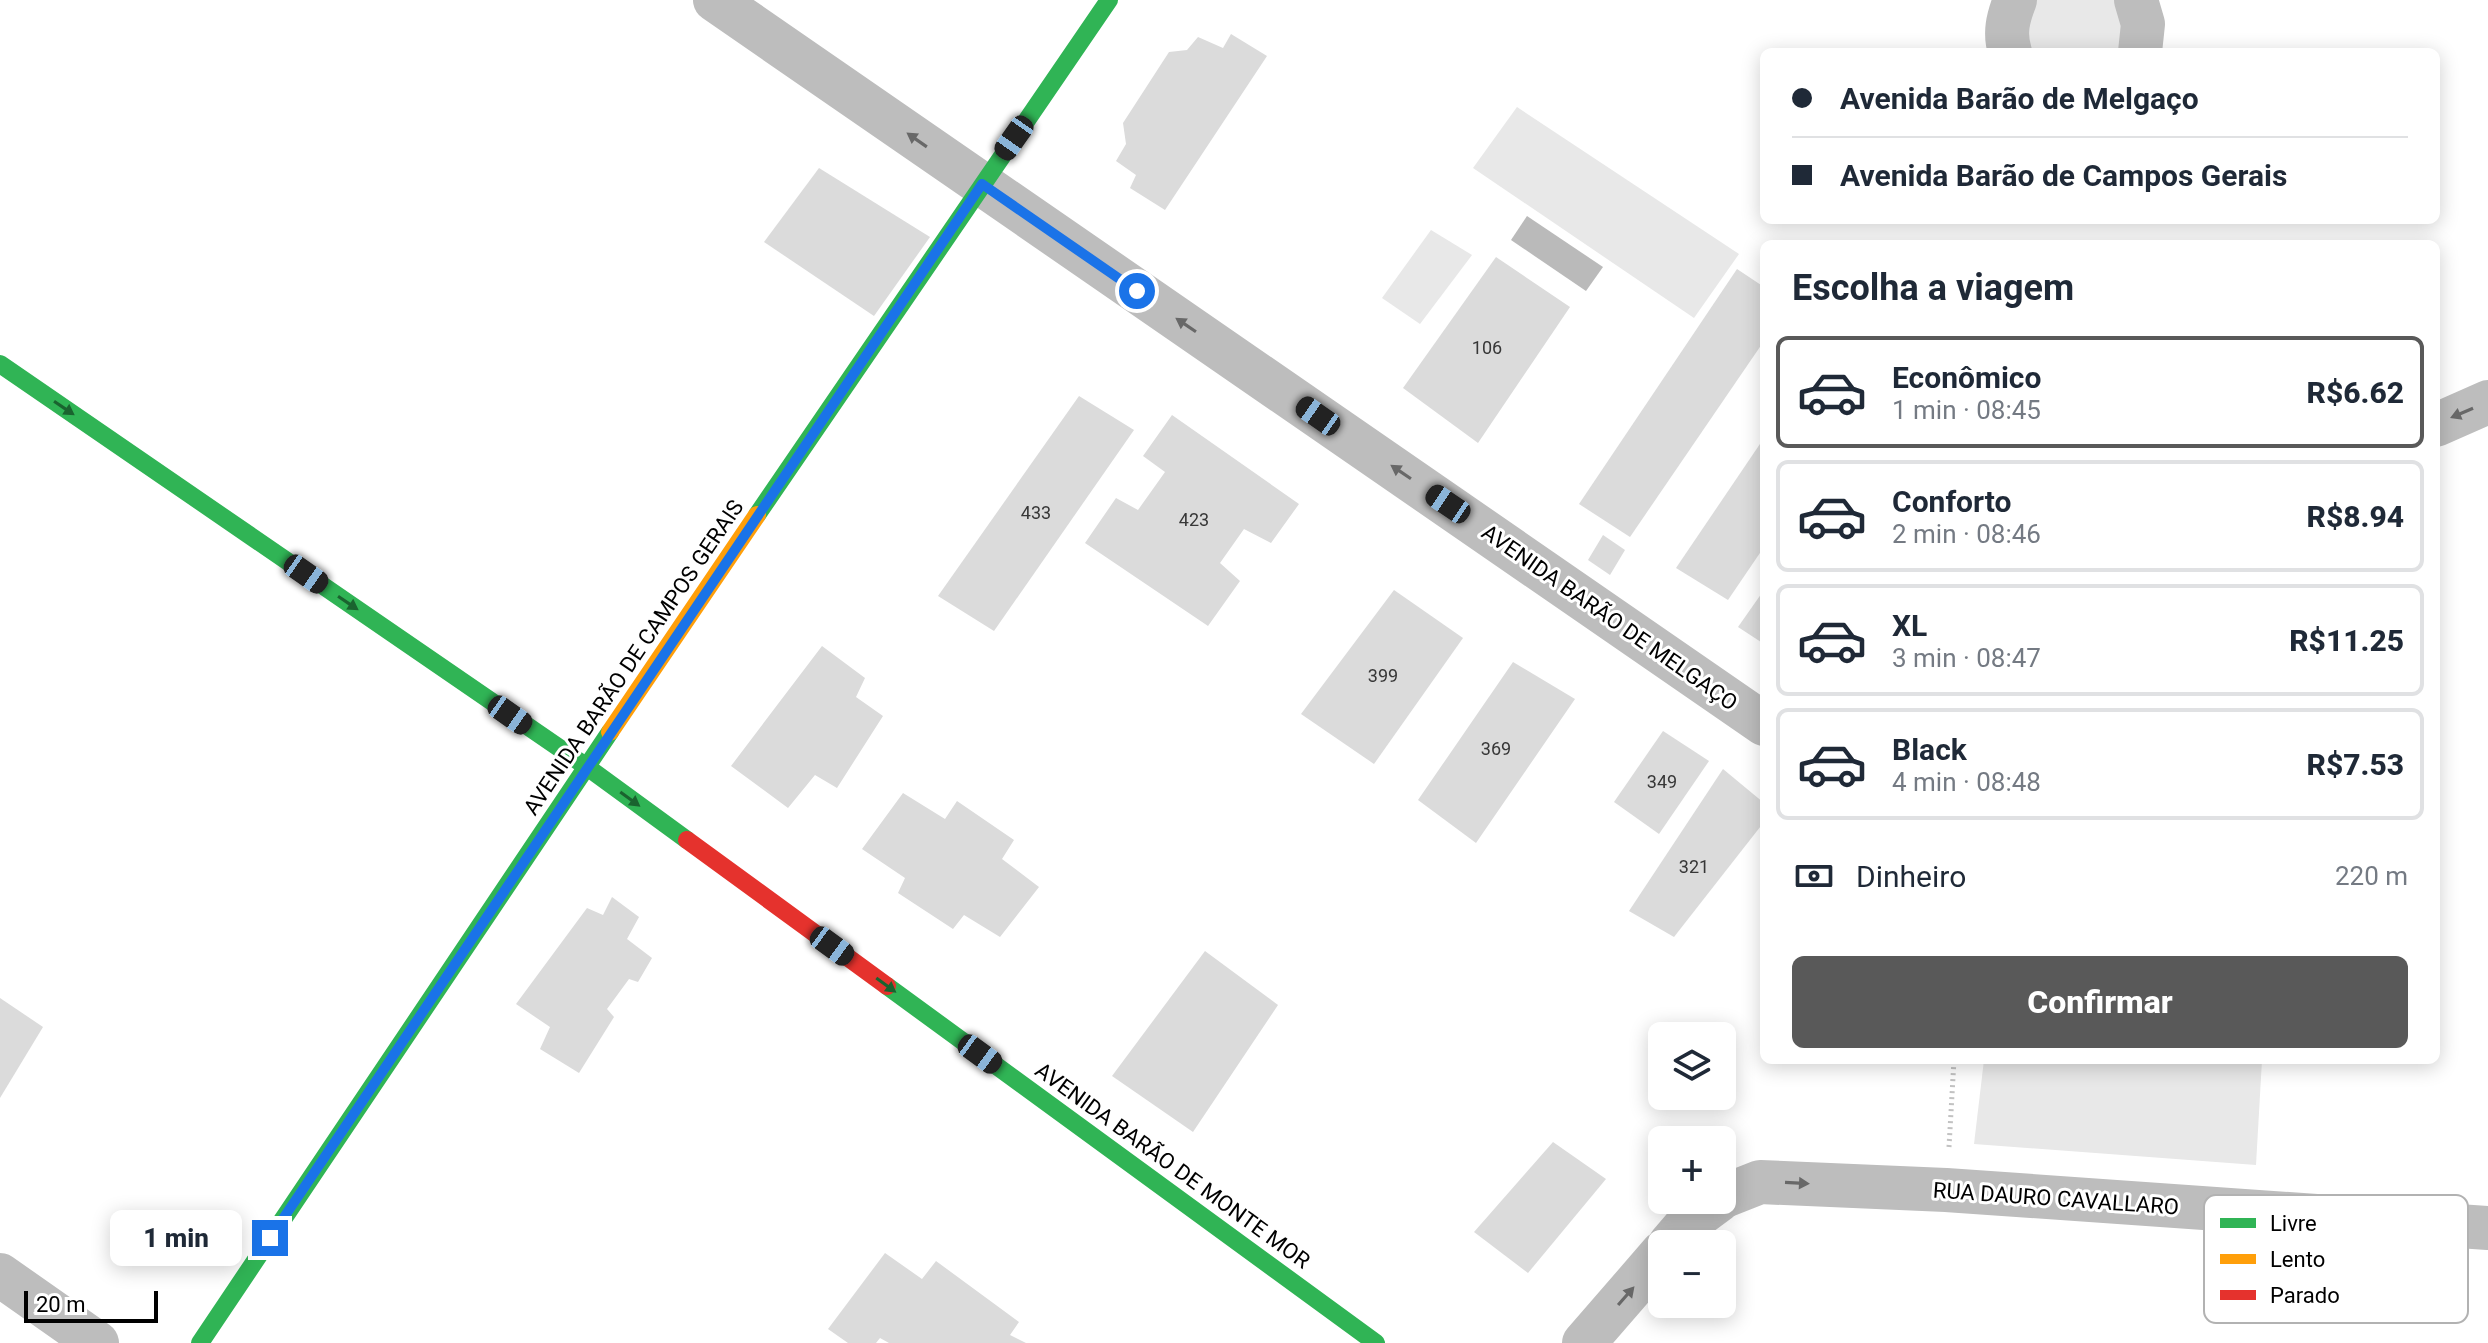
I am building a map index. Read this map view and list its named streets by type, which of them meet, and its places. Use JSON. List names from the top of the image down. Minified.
{"streets":{"street":["AVENIDA BARÃO DE MELGAÇO","AVENIDA BARÃO DE CAMPOS GERAIS","AVENIDA BARÃO DE MONTE MOR","RUA DAURO CAVALLARO"]},"crossings":[["AVENIDA BARÃO DE MELGAÇO","AVENIDA BARÃO DE CAMPOS GERAIS"],["AVENIDA BARÃO DE CAMPOS GERAIS","AVENIDA BARÃO DE MONTE MOR"]],"one_way":["AVENIDA BARÃO DE MELGAÇO","AVENIDA BARÃO DE MONTE MOR","RUA DAURO CAVALLARO"],"house_numbers":["106","433","423","399","369","349","321"],"legend":["Livre","Lento","Parado"],"scale_bar":"20 m","page":{"banner":["Avenida Barão de Melgaço","Avenida Barão de Campos Gerais"],"heading":"Escolha a viagem","list":[{"name":"Econômico","note":"1 min · 08:45","value":"R$6.62"},{"name":"Conforto","note":"2 min · 08:46","value":"R$8.94"},{"name":"XL","note":"3 min · 08:47","value":"R$11.25"},{"name":"Black","note":"4 min · 08:48","value":"R$7.53"}],"pay":["Dinheiro","220 m"],"buttons":"Confirmar","map_buttons":["+","−"],"bubble":"1 min","scale":"20 m"}}
